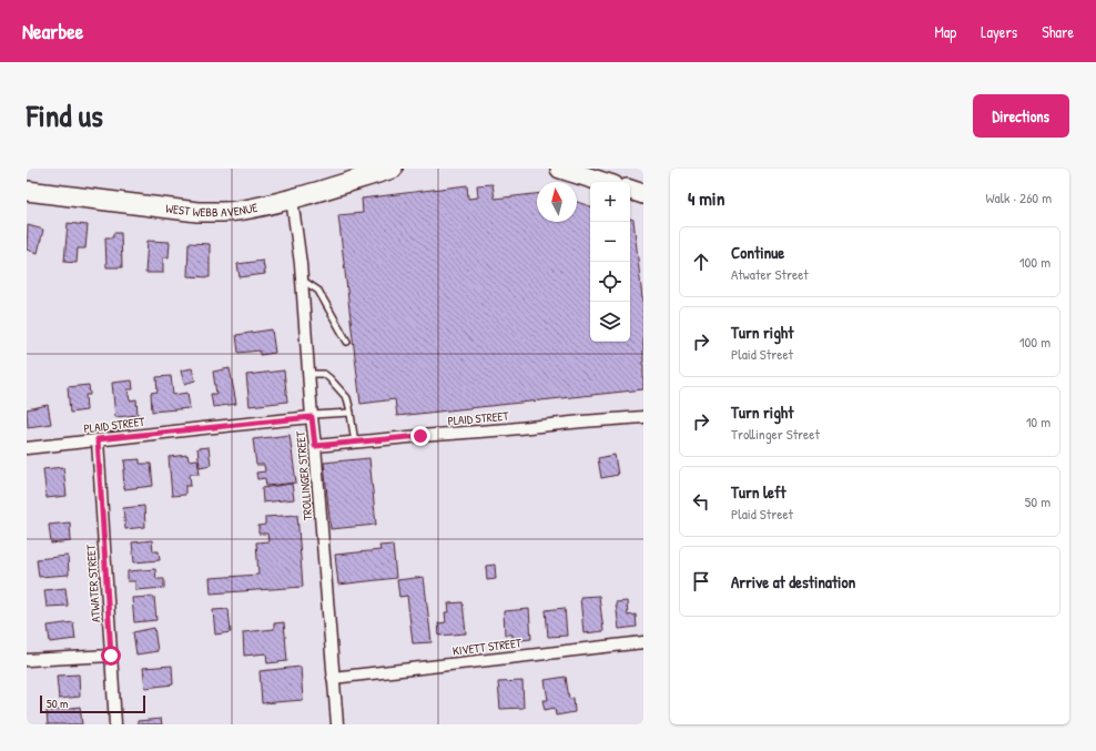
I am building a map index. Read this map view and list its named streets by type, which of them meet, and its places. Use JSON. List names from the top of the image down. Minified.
{"streets":{"highway":["WEST WEBB AVENUE"],"street":["PLAID STREET","TROLLINGER STREET","ATWATER STREET","KIVETT STREET"]},"crossings":[["WEST WEBB AVENUE","TROLLINGER STREET"],["PLAID STREET","TROLLINGER STREET"],["PLAID STREET","ATWATER STREET"],["TROLLINGER STREET","KIVETT STREET"]],"scale_bar":"50 m","north":"top","page":{"header":"Nearbee","nav":["Map","Layers","Share"],"title":"Find us","buttons":"Directions","heading":["4 min","Walk · 260 m"],"map_buttons":["+","−"],"list":[["Continue","Atwater Street","100 m"],["Turn right","Plaid Street","100 m"],["Turn right","Trollinger Street","10 m"],["Turn left","Plaid Street","50 m"],"Arrive at destination"],"scale":"50 m"}}
